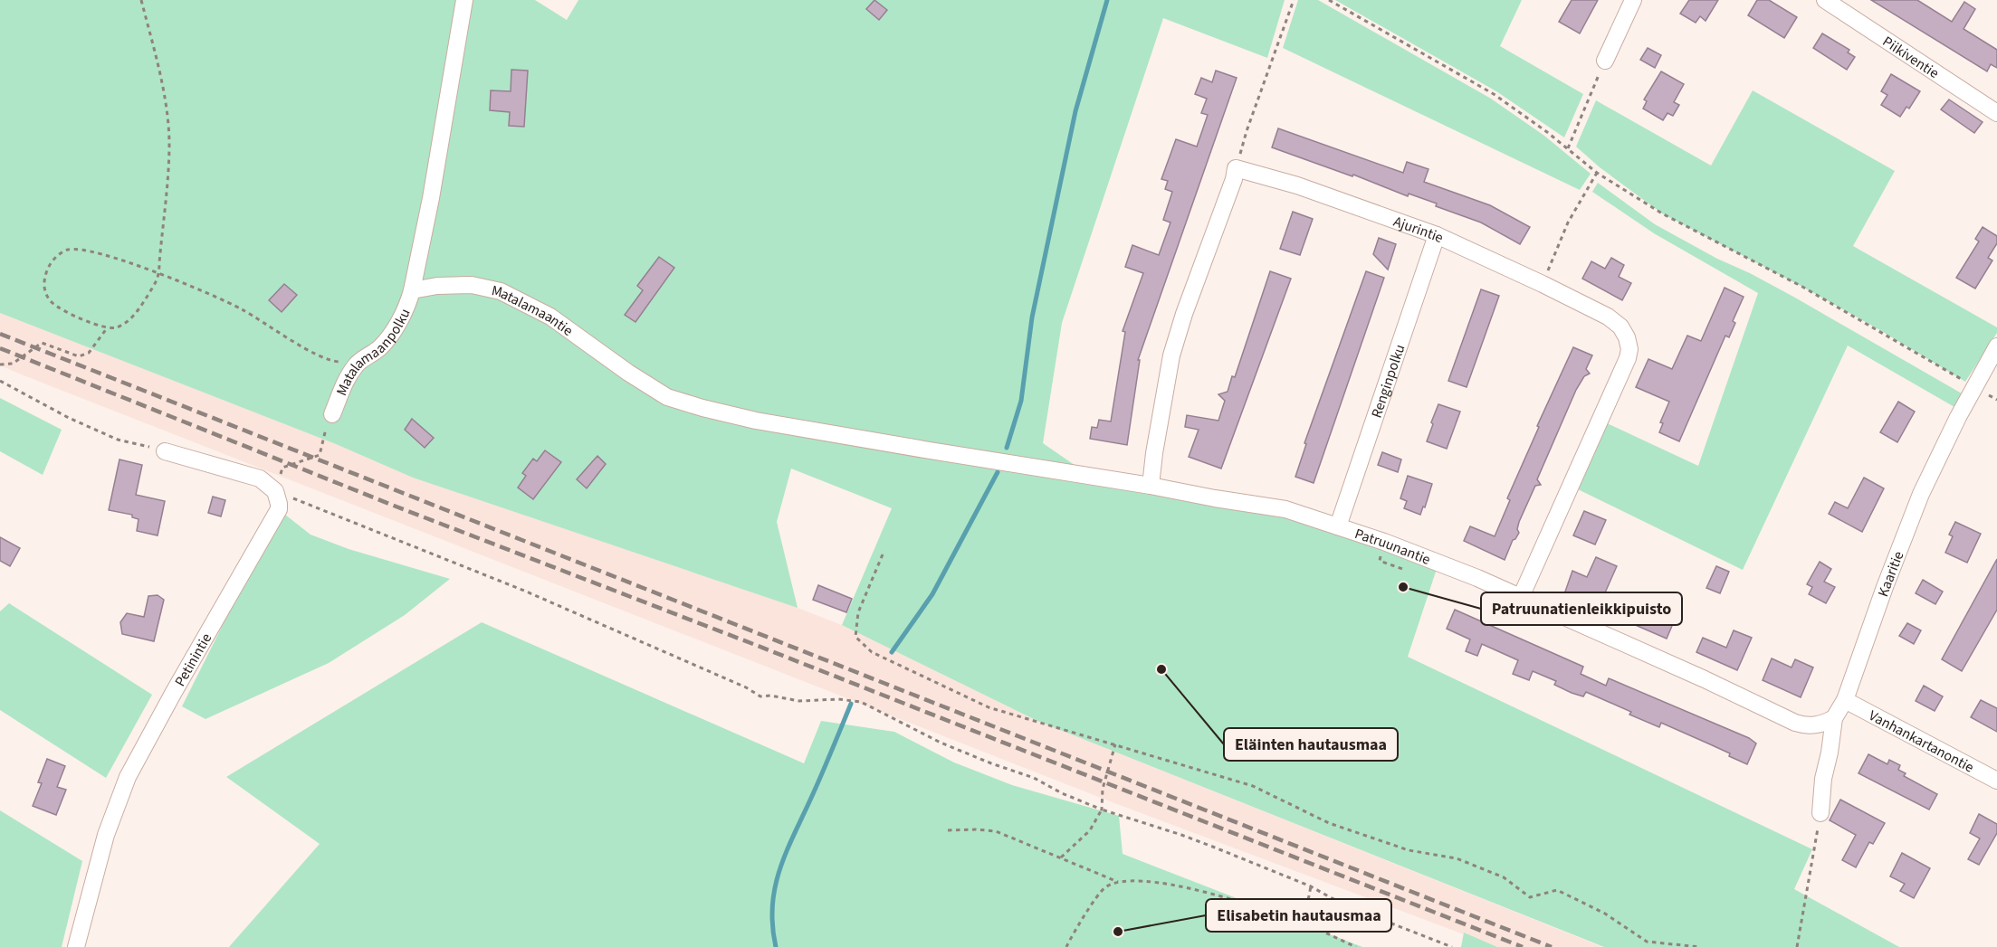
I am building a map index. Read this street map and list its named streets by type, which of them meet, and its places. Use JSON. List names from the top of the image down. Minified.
{"streets":{"street":["Piikiventie","Ajurintie","Matalamaantie","Matalamaanpolku","Renginpolku","Patruunantie","Kaaritie","Petinintie","Vanhankartanontie"]},"crossings":[["Ajurintie","Renginpolku"],["Ajurintie","Patruunantie"],["Matalamaantie","Matalamaanpolku"],["Matalamaantie","Patruunantie"],["Renginpolku","Patruunantie"],["Patruunantie","Kaaritie"],["Kaaritie","Vanhankartanontie"]],"places":["Patruunatienleikkipuisto","Eläinten hautausmaa","Elisabetin hautausmaa"]}
